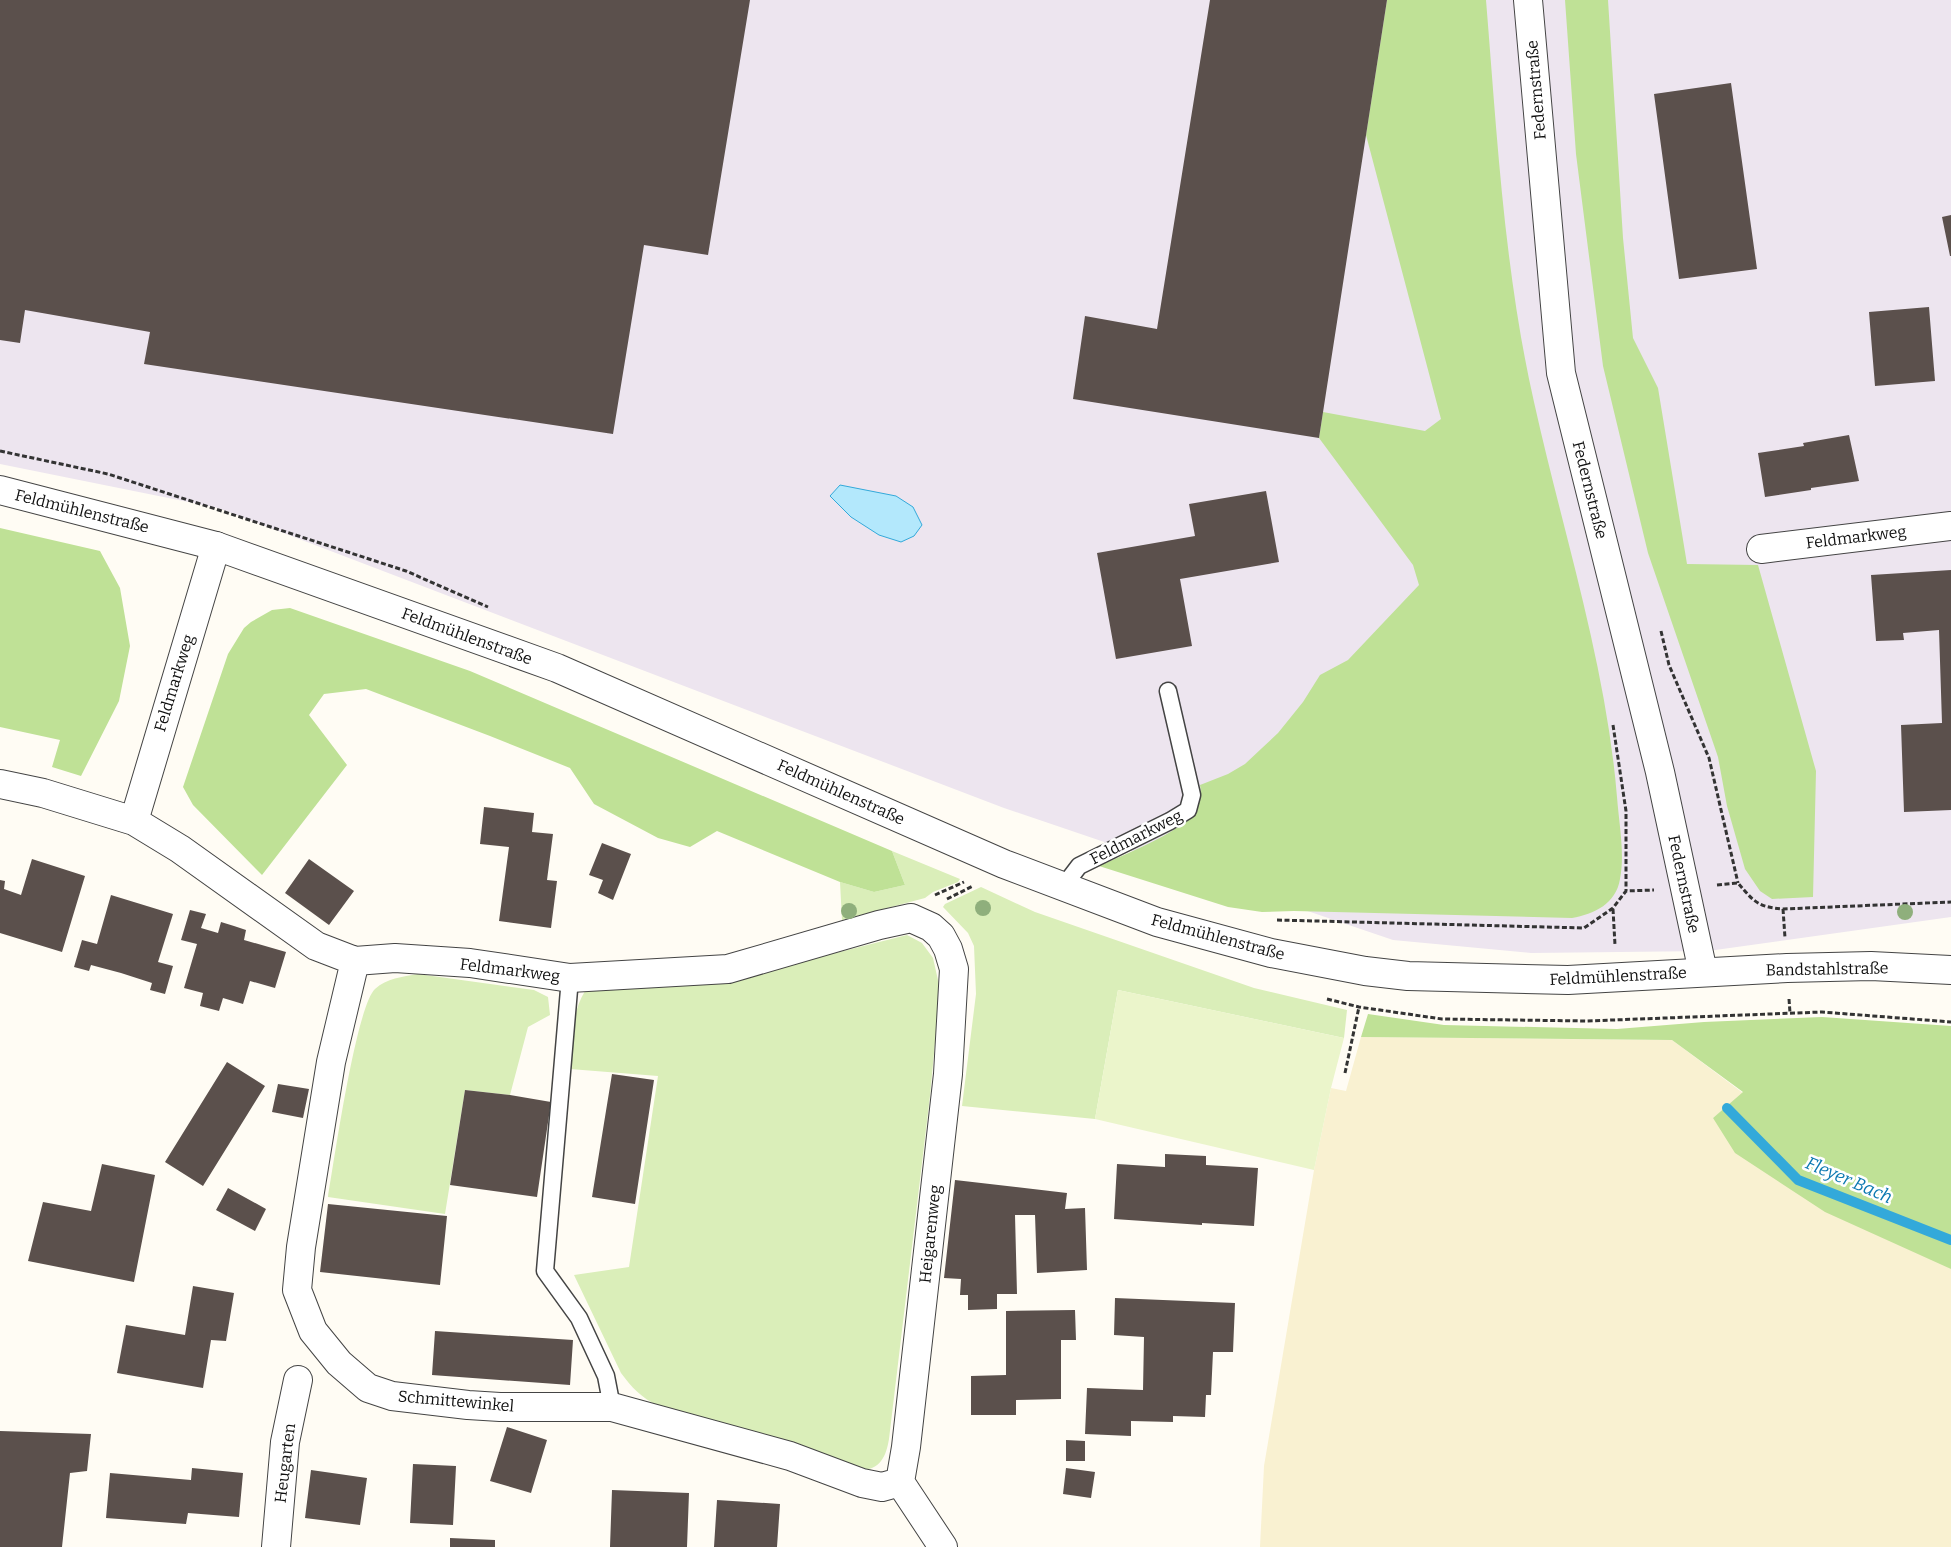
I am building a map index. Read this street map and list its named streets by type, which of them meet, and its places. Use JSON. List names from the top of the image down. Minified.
{"streets":{"street":["Federnstraße","Feldmühlenstraße","Feldmarkweg","Bandstahlstraße","Heigarenweg","Schmittewinkel","Heugarten"]},"crossings":[["Federnstraße","Feldmühlenstraße"],["Federnstraße","Bandstahlstraße"],["Feldmühlenstraße","Feldmarkweg"],["Feldmühlenstraße","Bandstahlstraße"],["Feldmarkweg","Heigarenweg"],["Feldmarkweg","Schmittewinkel"],["Heigarenweg","Schmittewinkel"]],"water":["Fleyer Bach"]}
